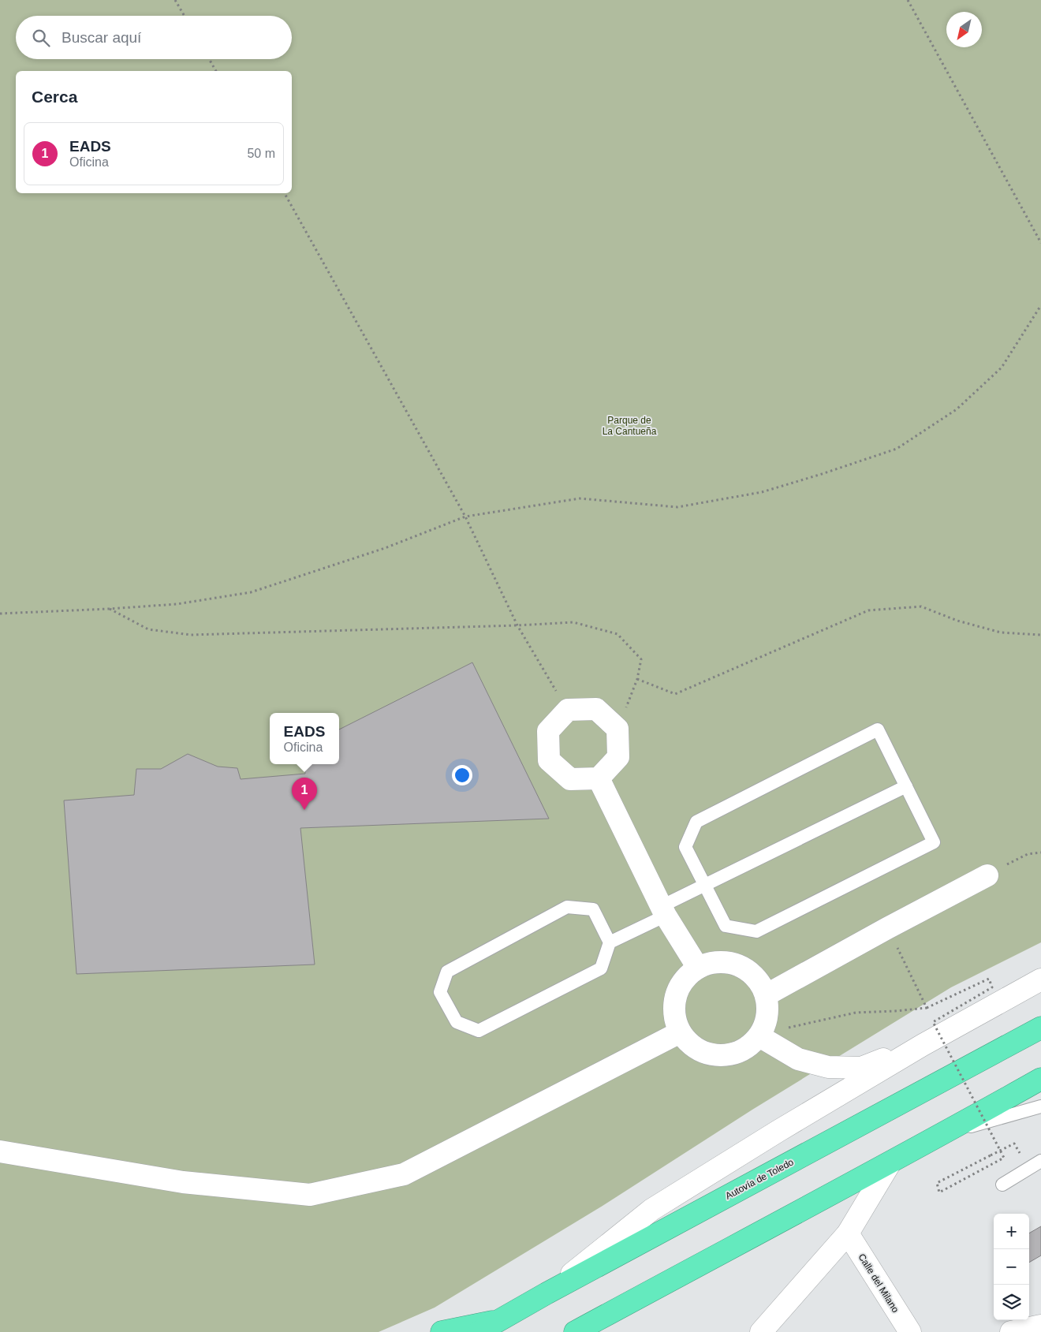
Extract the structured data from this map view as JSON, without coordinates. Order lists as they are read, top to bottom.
{
  "streets": {
    "highway": ["Autovía de Toledo"],
    "street": ["Calle del Milano"]
  },
  "parks": ["Parque de La Cantueña"],
  "north": "bottom left",
  "page": {
    "search": "Buscar aquí",
    "heading": "Cerca",
    "list": [
      {
        "mark": "1",
        "name": "EADS",
        "note": "Oficina",
        "value": "50 m"
      }
    ],
    "popup": ["EADS", "Oficina"],
    "pins": "1",
    "map_buttons": ["+", "−"]
  }
}
